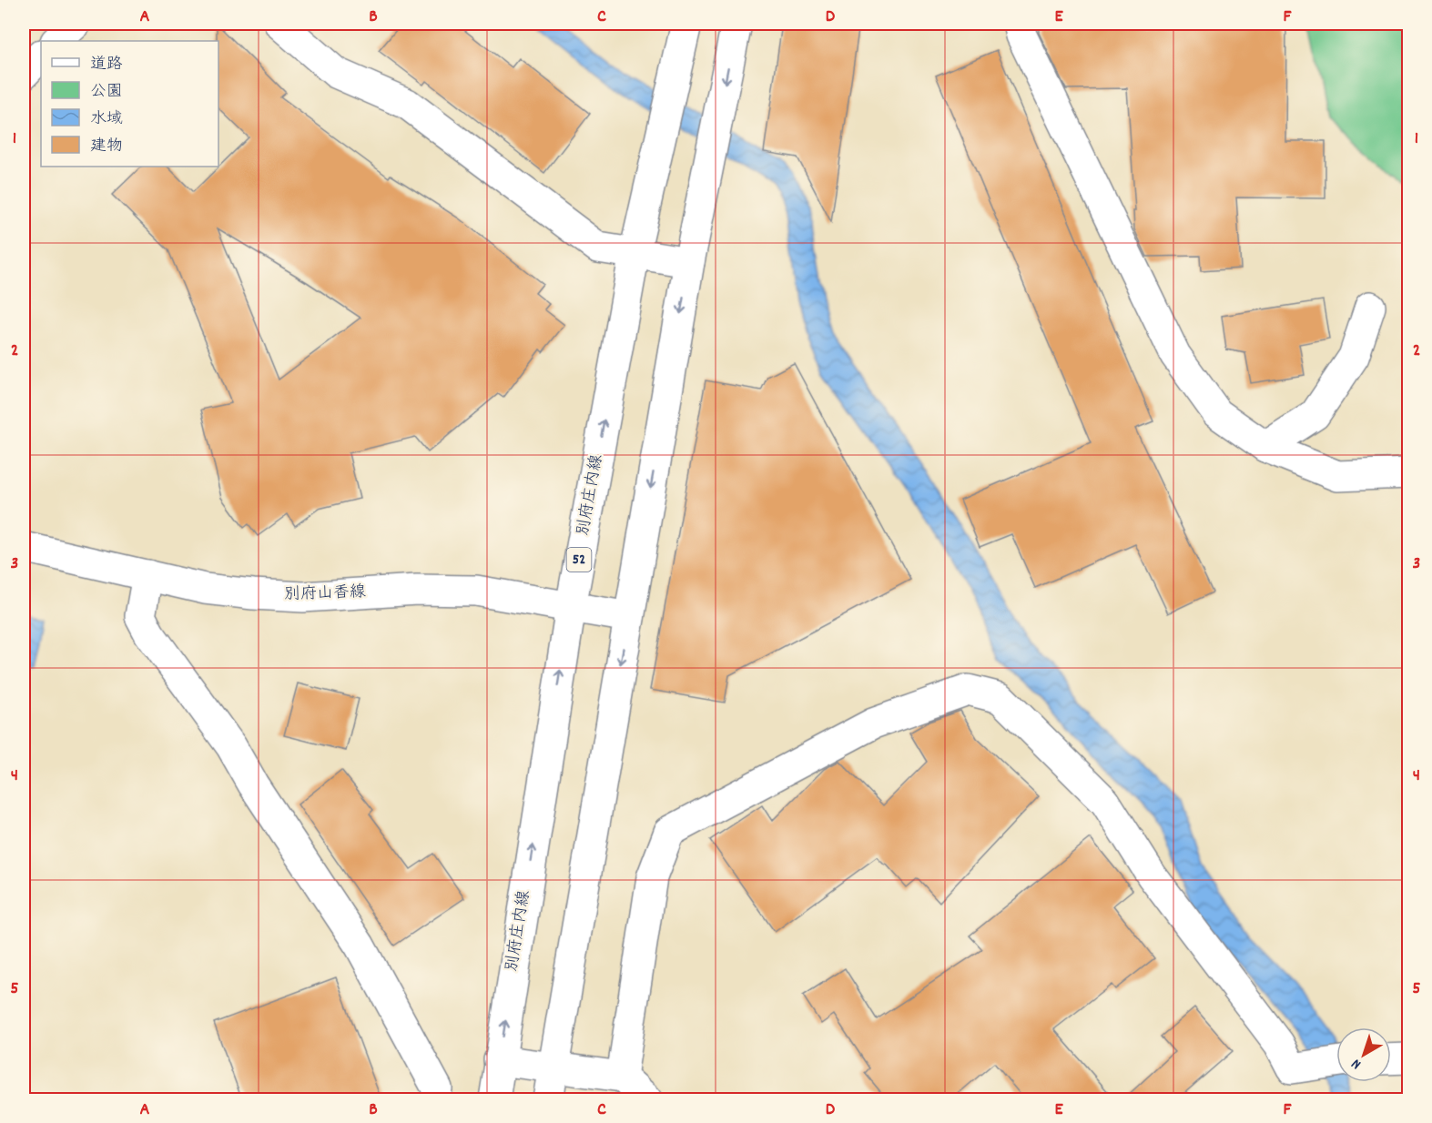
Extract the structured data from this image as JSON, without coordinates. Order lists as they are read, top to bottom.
{
  "streets": {
    "street": ["別府庄内線", "52", "別府山香線"]
  },
  "crossings": [
    ["別府庄内線", "別府山香線"]
  ],
  "legend": [
    "道路",
    "公園",
    "水域",
    "建物"
  ],
  "north": "bottom left",
  "grid": {
    "columns": [
      "A",
      "B",
      "C",
      "D",
      "E",
      "F"
    ],
    "rows": [
      "1",
      "2",
      "3",
      "4",
      "5"
    ]
  }
}
